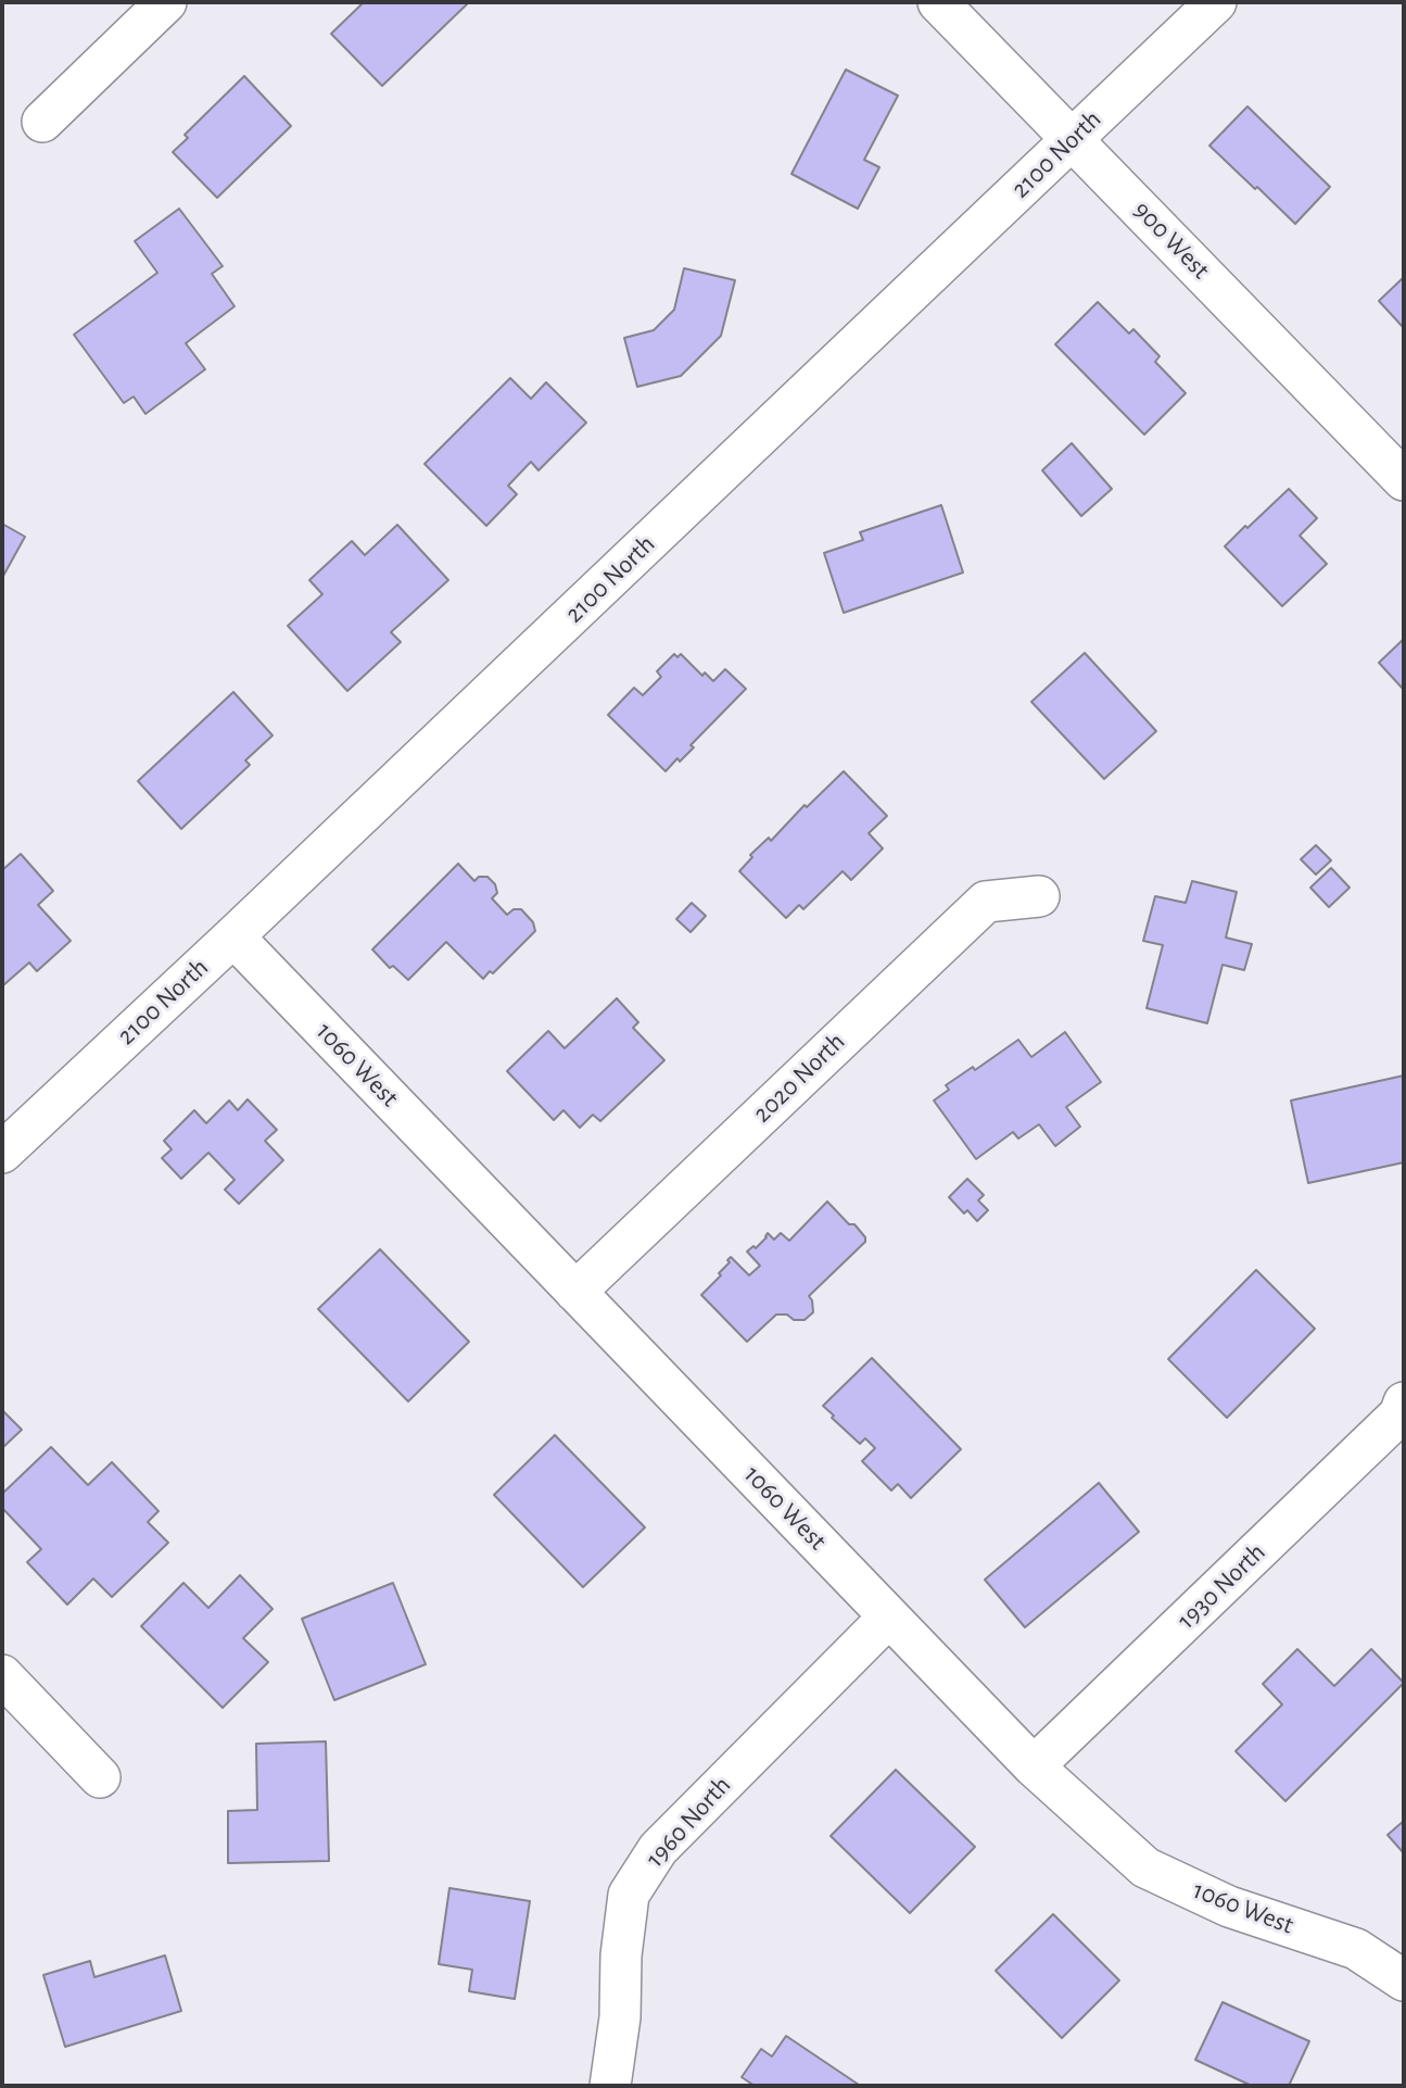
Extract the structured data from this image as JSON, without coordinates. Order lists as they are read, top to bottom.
{
  "streets": {
    "street": [
      "2100 North",
      "900 West",
      "1060 West",
      "2020 North",
      "1930 North",
      "1960 North"
    ]
  },
  "crossings": [
    ["2100 North", "900 West"],
    ["2100 North", "1060 West"],
    ["1060 West", "2020 North"],
    ["1060 West", "1930 North"],
    ["1060 West", "1960 North"]
  ]
}
